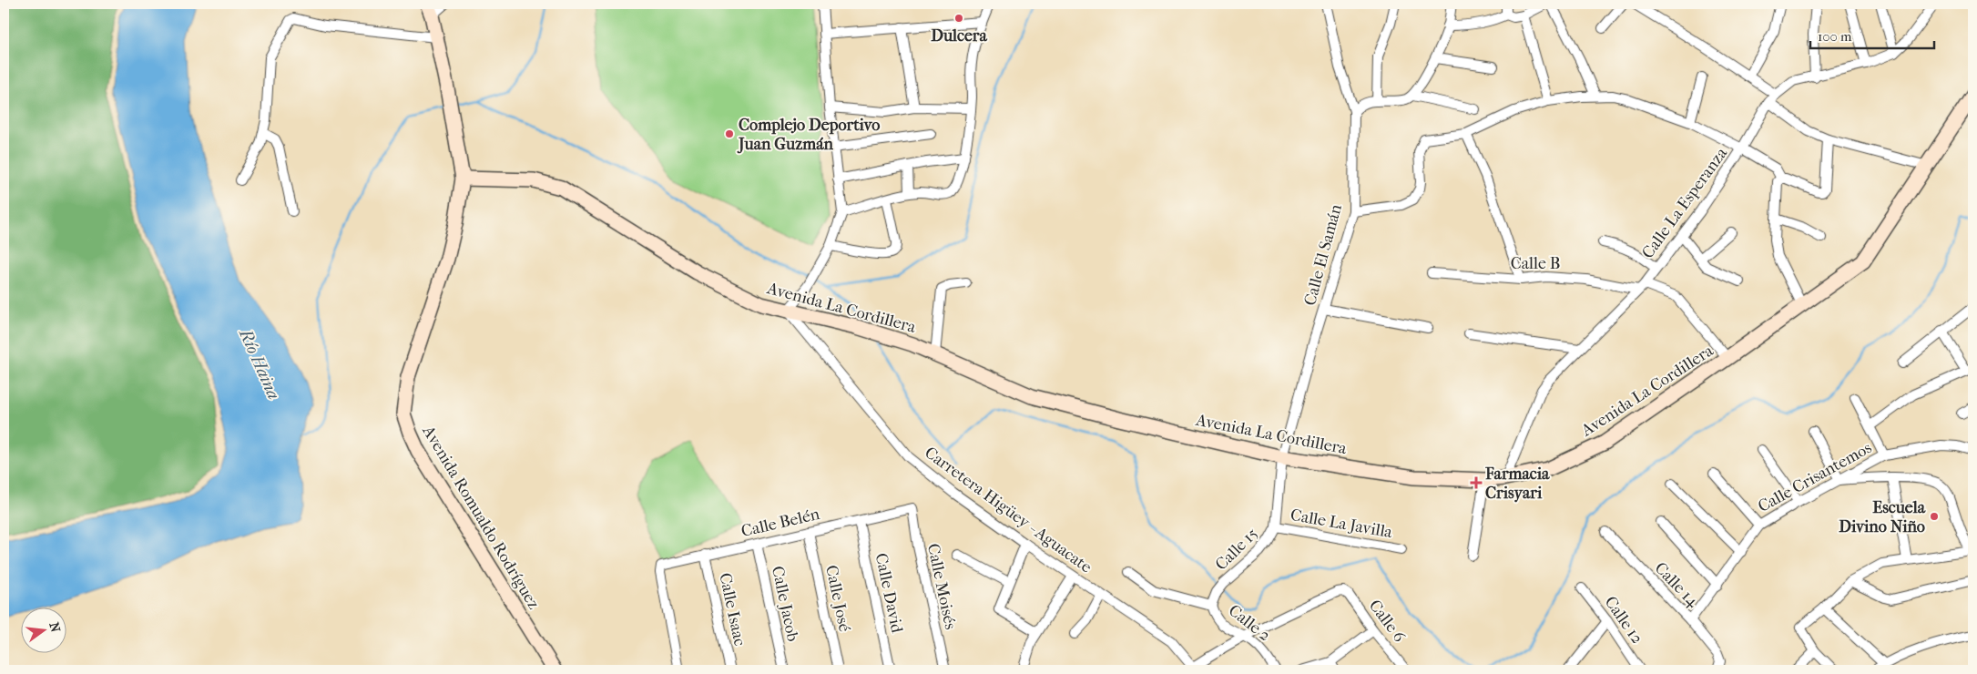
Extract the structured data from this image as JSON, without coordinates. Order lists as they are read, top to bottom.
{
  "streets": {
    "main road": ["Avenida La Cordillera", "Avenida Romualdo Rodríguez"],
    "street": [
      "Calle La Esperanza",
      "Calle El Samán",
      "Calle B",
      "Calle Crisantemos",
      "Carretera Higüey - Aguacate",
      "Calle Belén",
      "Calle La Javilla",
      "Calle 15",
      "Calle 14",
      "Calle Moisés",
      "Calle David",
      "Calle José",
      "Calle Jacob",
      "Calle Isaac",
      "Calle 12",
      "Calle 6",
      "Calle 2"
    ]
  },
  "crossings": [
    ["Calle La Esperanza", "Calle B"],
    ["Calle La Esperanza", "Avenida La Cordillera"],
    ["Calle El Samán", "Avenida La Cordillera"],
    ["Calle El Samán", "Calle 15"],
    ["Calle B", "Avenida La Cordillera"],
    ["Avenida La Cordillera", "Carretera Higüey - Aguacate"],
    ["Avenida La Cordillera", "Avenida Romualdo Rodríguez"],
    ["Avenida La Cordillera", "Calle 15"],
    ["Calle Crisantemos", "Calle 14"],
    ["Calle Belén", "Calle Moisés"],
    ["Calle Belén", "Calle David"],
    ["Calle Belén", "Calle José"],
    ["Calle Belén", "Calle Jacob"],
    ["Calle Belén", "Calle Isaac"],
    ["Calle La Javilla", "Calle 15"],
    ["Calle 15", "Calle 2"],
    ["Calle 6", "Calle 2"]
  ],
  "water": ["Río Haina"],
  "places": {
    "other": ["Dulcera", "Complejo Deportivo Juan Guzmán", "Escuela Divino Niño"],
    "health": ["Farmacia Crisyari"]
  },
  "scale_bar": "100 m",
  "north": "right"
}
